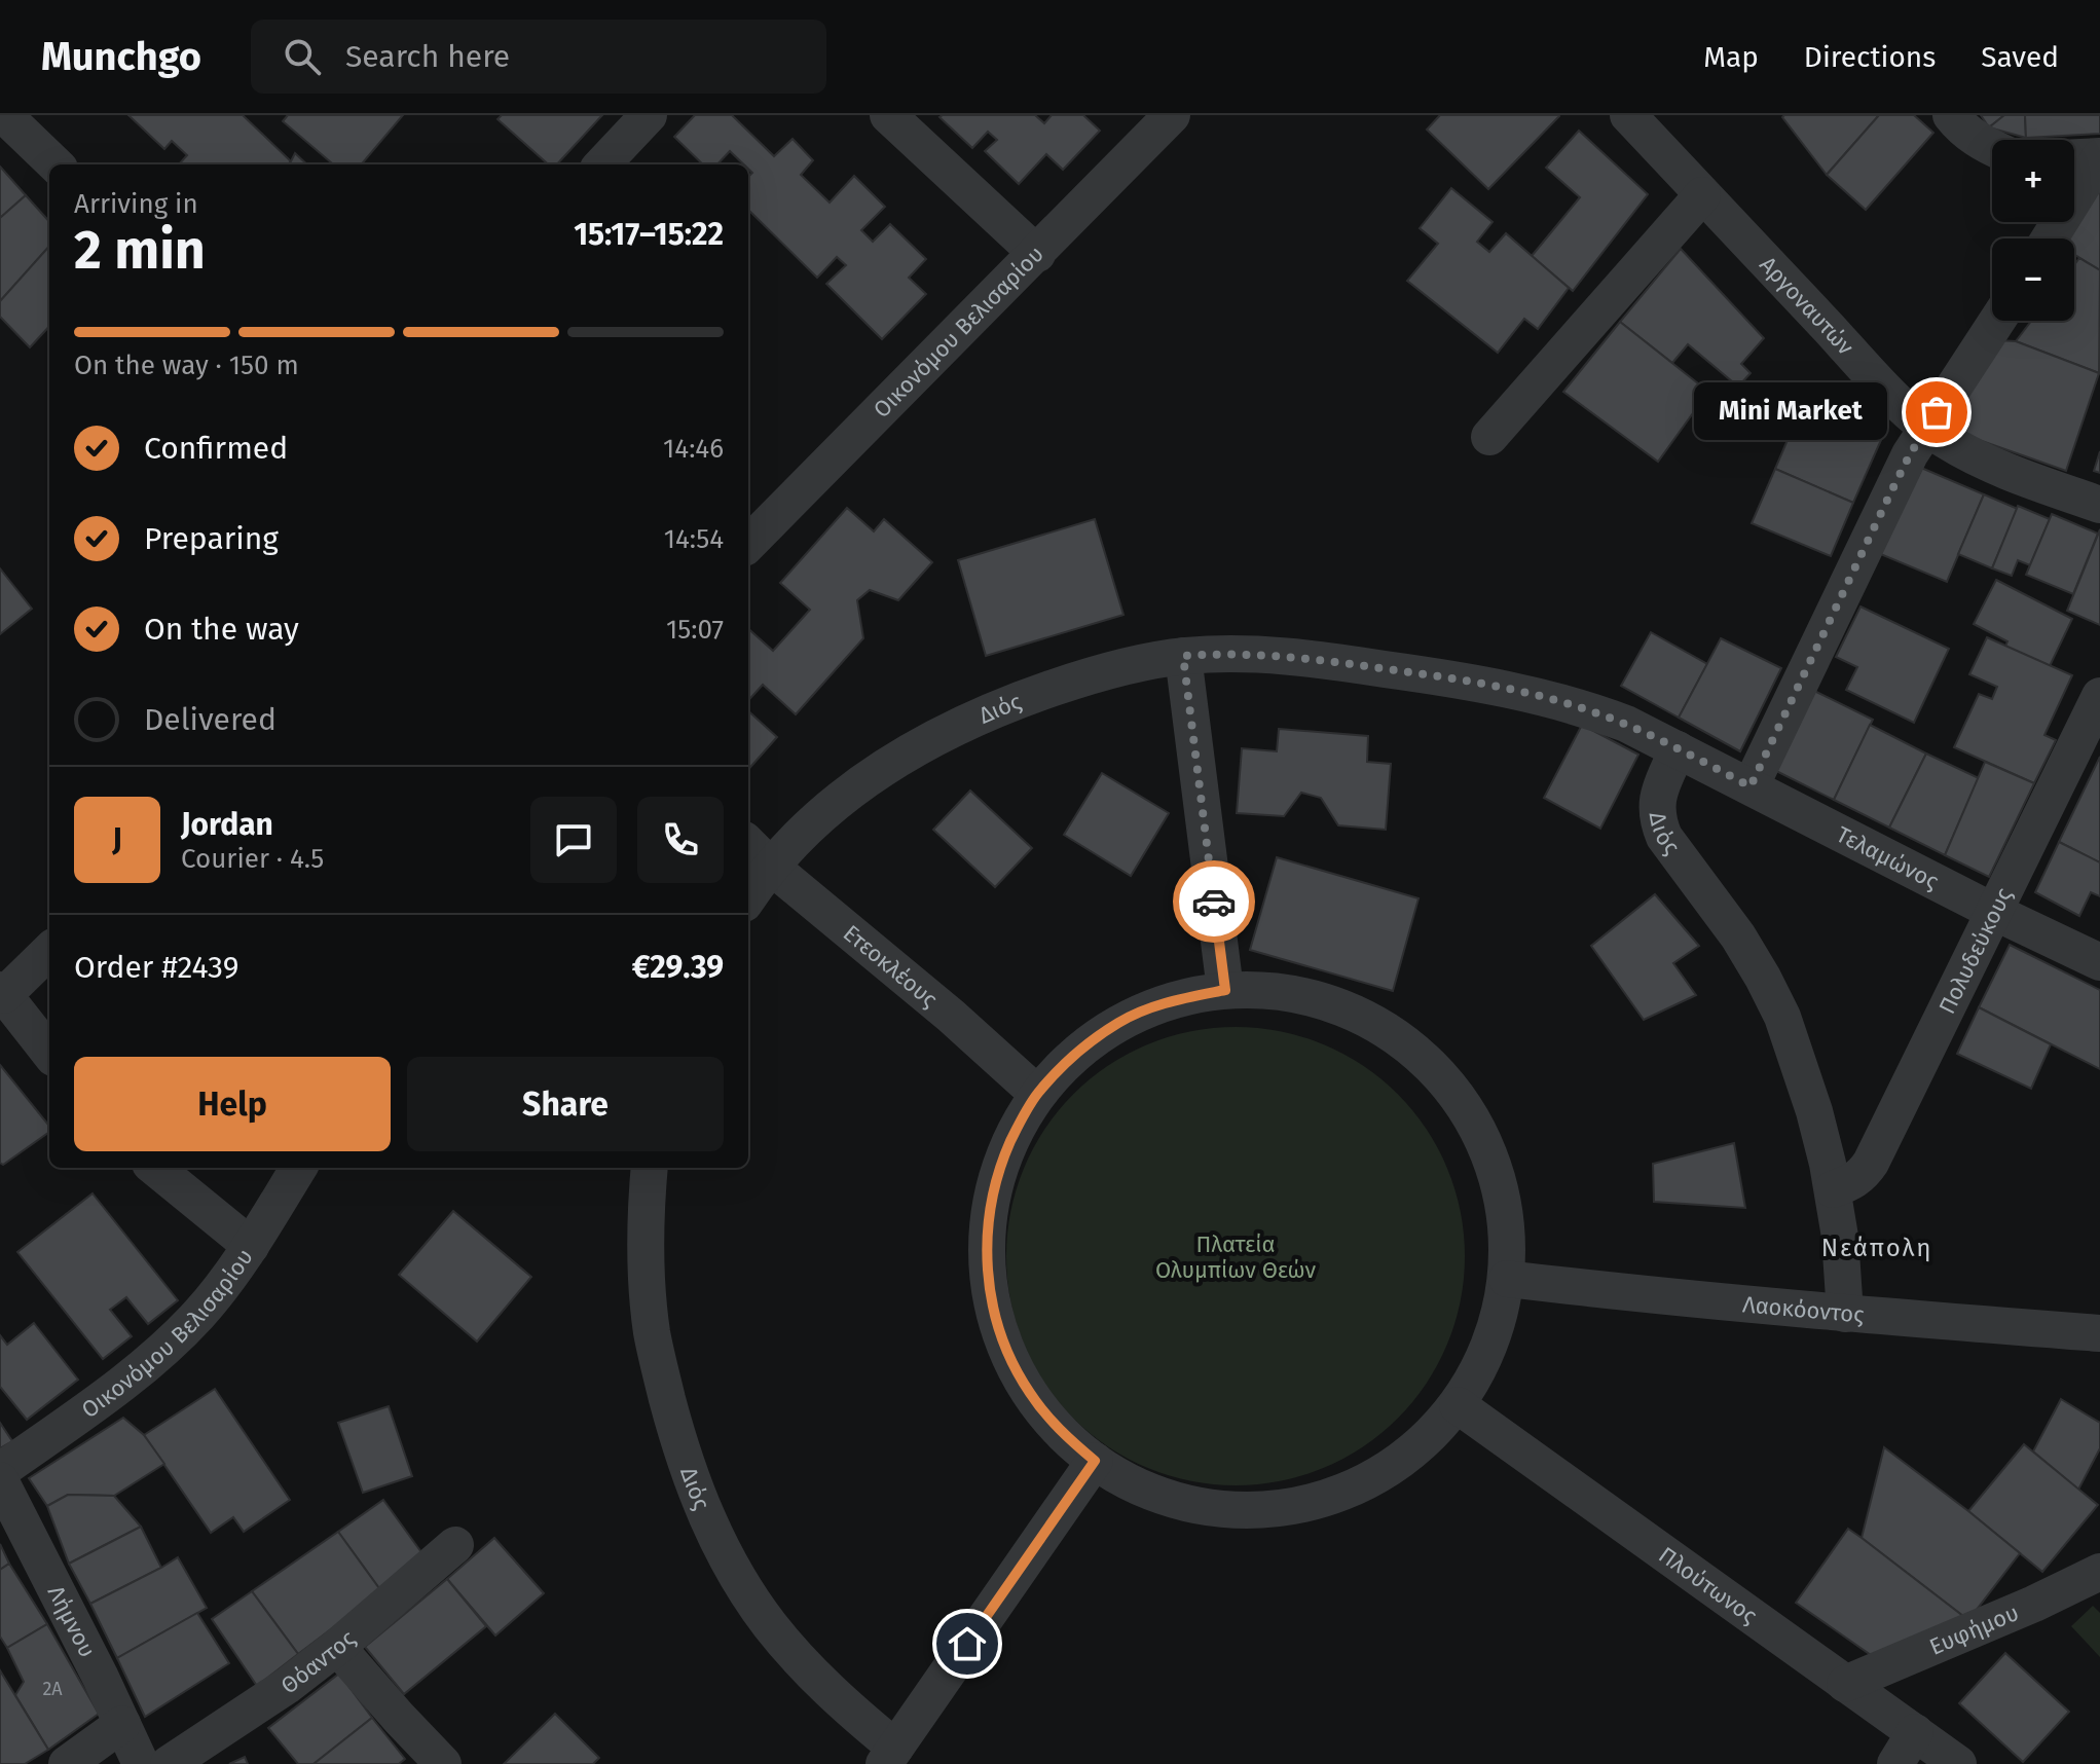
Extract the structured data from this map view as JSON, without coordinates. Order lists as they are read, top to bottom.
{
  "streets": {
    "street": [
      "Αργοναυτών",
      "Οικονόμου Βελισαρίου",
      "Διός",
      "Τελαμώνος",
      "Πολυδεύκους",
      "Ετεοκλέους",
      "Λαοκόοντος",
      "Πλούτωνος",
      "Λήμνου",
      "Ευφήμου",
      "Θόαντος"
    ]
  },
  "crossings": [
    ["Διός", "Τελαμώνος"],
    ["Διός", "Πολυδεύκους"],
    ["Διός", "Ετεοκλέους"],
    ["Διός", "Λαοκόοντος"],
    ["Τελαμώνος", "Πολυδεύκους"],
    ["Πλούτωνος", "Ευφήμου"]
  ],
  "districts": ["Νεάπολη"],
  "parks": ["Πλατεία Ολυμπίων Θεών"],
  "places": ["Mini Market"],
  "house_numbers": ["2A"],
  "page": {
    "header": "Munchgo",
    "search": "Search here",
    "nav": ["Map", "Directions", "Saved"],
    "map_buttons": ["+", "−"],
    "heading": ["2 min", "Arriving in", "15:17–15:22"],
    "panel": [
      "Jordan",
      "Courier · 4.5",
      "Order #2439",
      "€29.39"
    ],
    "bar": "On the way · 150 m",
    "bubble": "Mini Market",
    "list": [
      ["Confirmed", "14:46"],
      ["Preparing", "14:54"],
      ["On the way", "15:07"],
      "Delivered"
    ],
    "round": "J",
    "buttons": ["Help", "Share"]
  }
}
